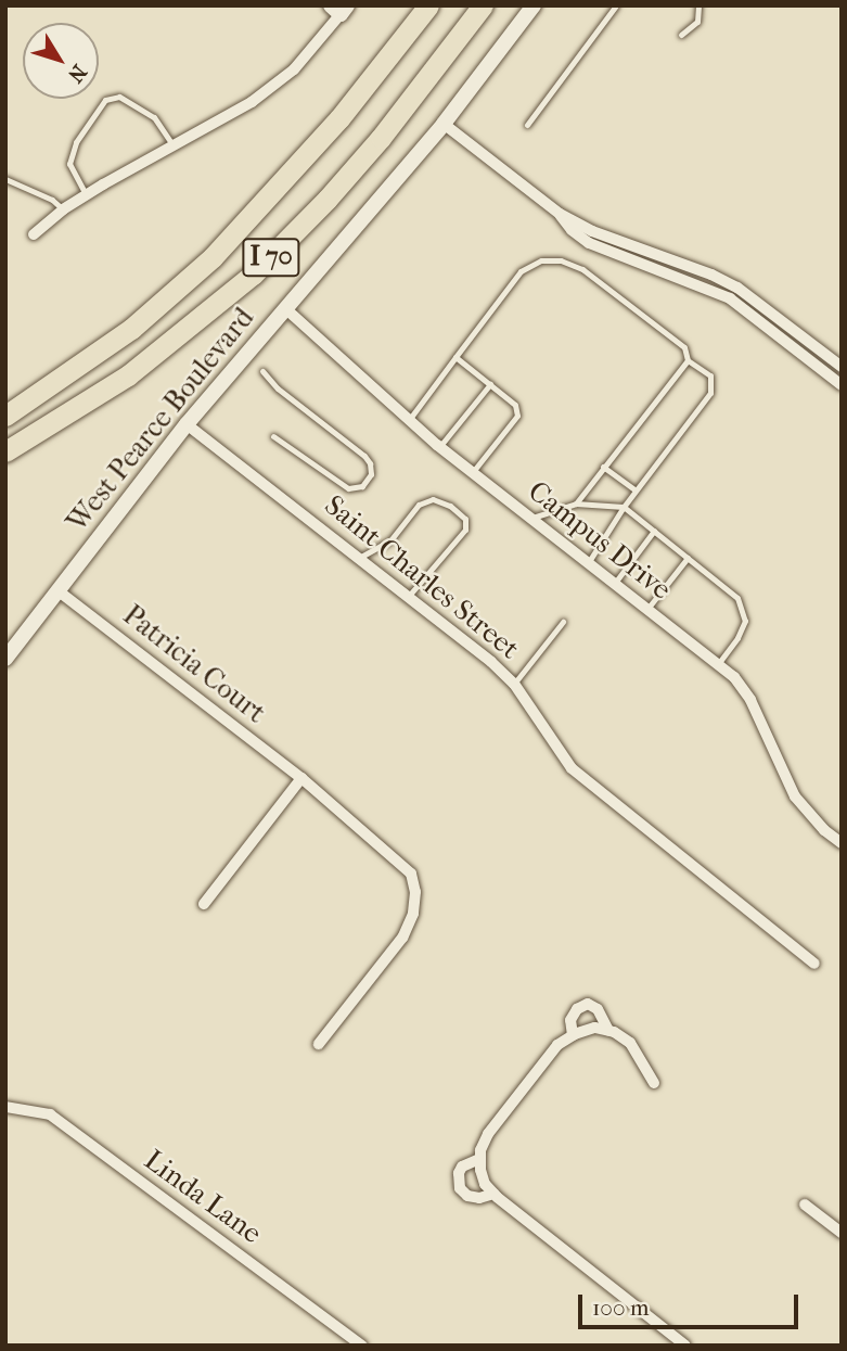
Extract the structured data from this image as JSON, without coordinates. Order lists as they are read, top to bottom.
{
  "streets": {
    "highway": ["I 70"],
    "main road": ["West Pearce Boulevard"],
    "street": [
      "Campus Drive",
      "Saint Charles Street",
      "Patricia Court",
      "Linda Lane"
    ]
  },
  "crossings": [
    ["West Pearce Boulevard", "Campus Drive"],
    ["West Pearce Boulevard", "Saint Charles Street"],
    ["West Pearce Boulevard", "Patricia Court"]
  ],
  "scale_bar": "100 m",
  "north": "bottom right"
}
